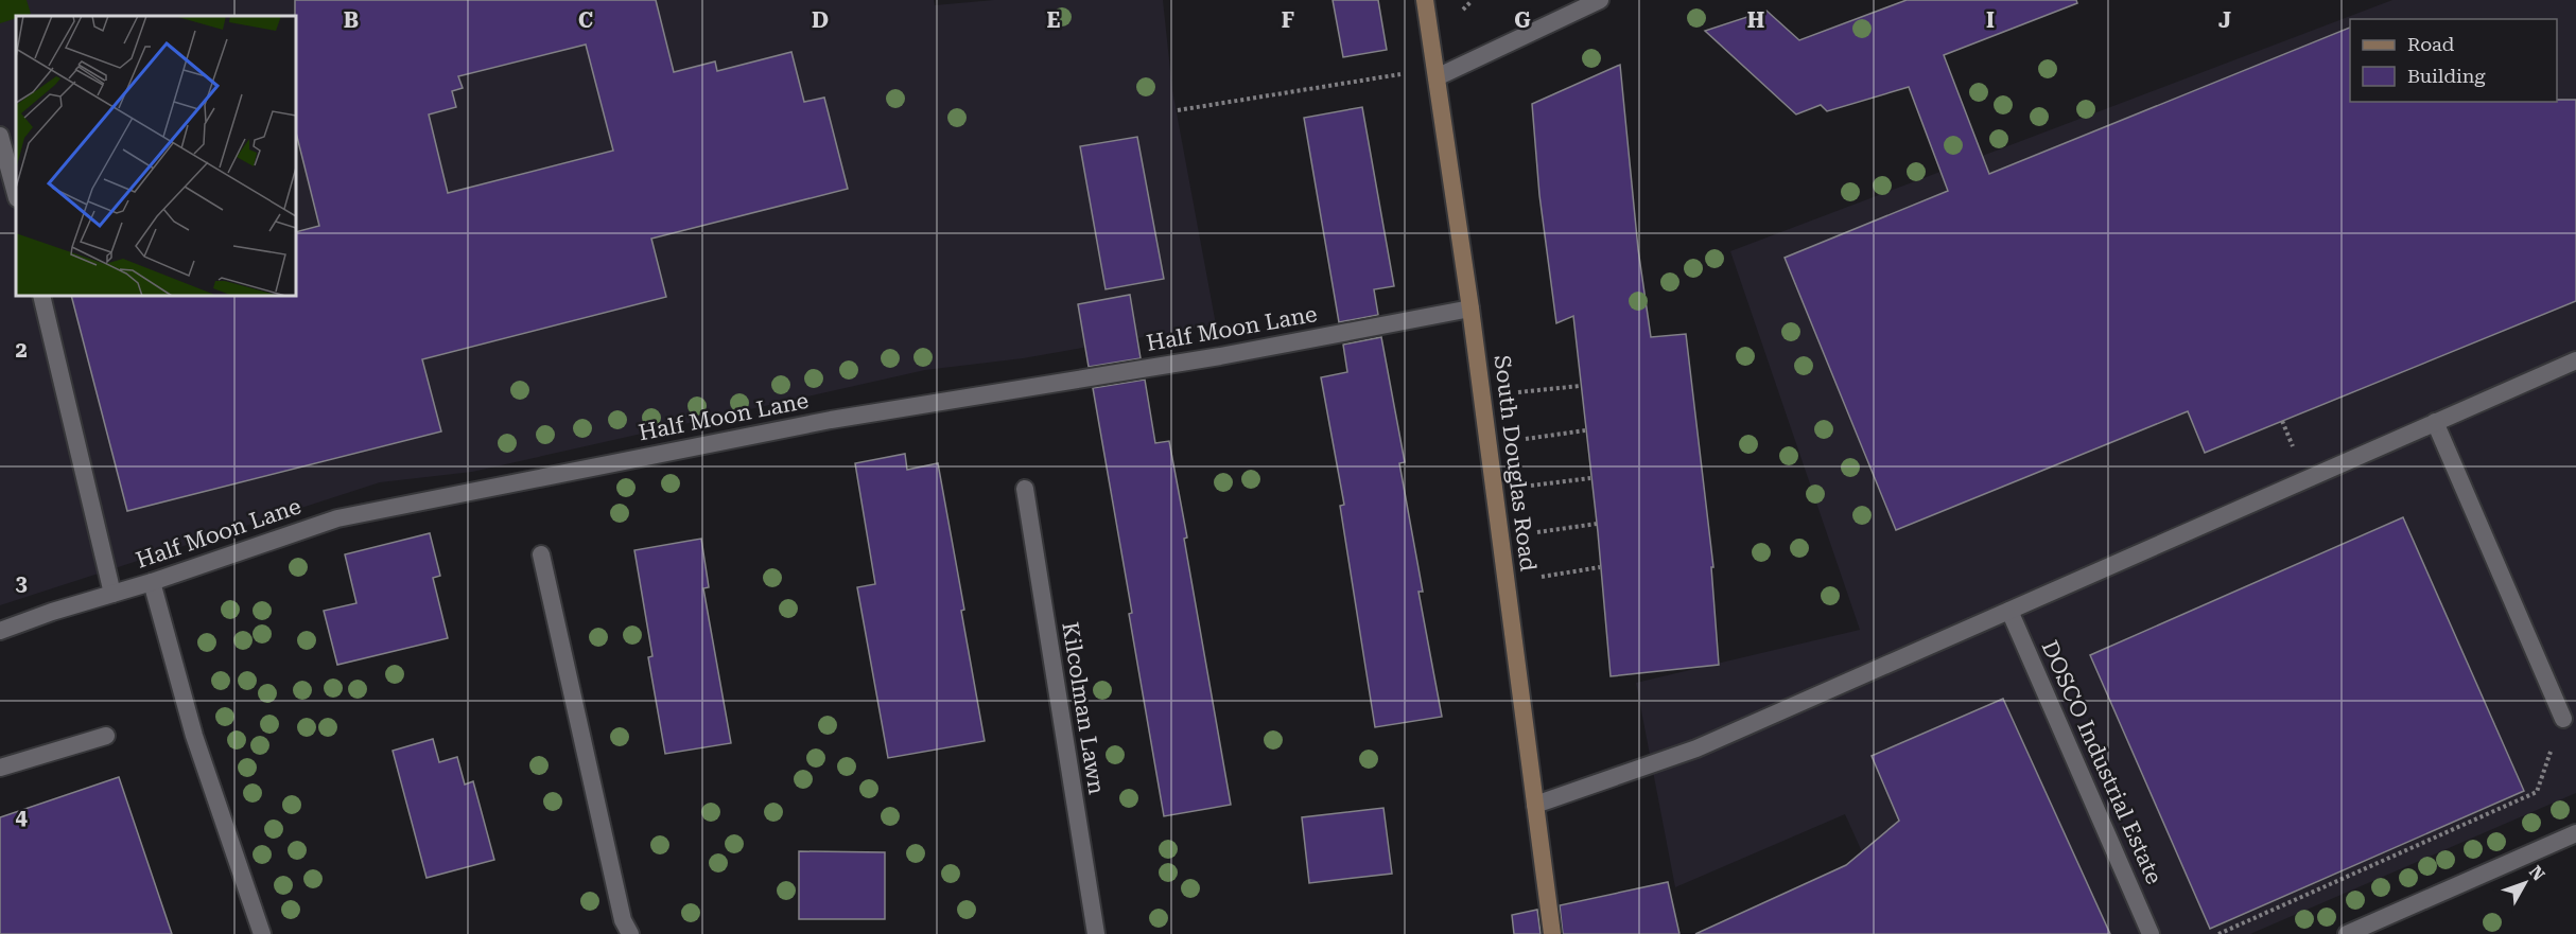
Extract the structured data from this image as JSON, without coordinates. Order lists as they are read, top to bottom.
{
  "streets": {
    "main road": ["South Douglas Road"],
    "street": ["Half Moon Lane", "Kilcolman Lawn", "DOSCO Industrial Estate"]
  },
  "crossings": [
    ["Half Moon Lane", "South Douglas Road"]
  ],
  "legend": ["Road", "Building"],
  "north": "top right",
  "grid": {
    "columns": [
      "B",
      "C",
      "D",
      "E",
      "F",
      "G",
      "H",
      "I",
      "J"
    ],
    "rows": ["2", "3", "4"]
  }
}
